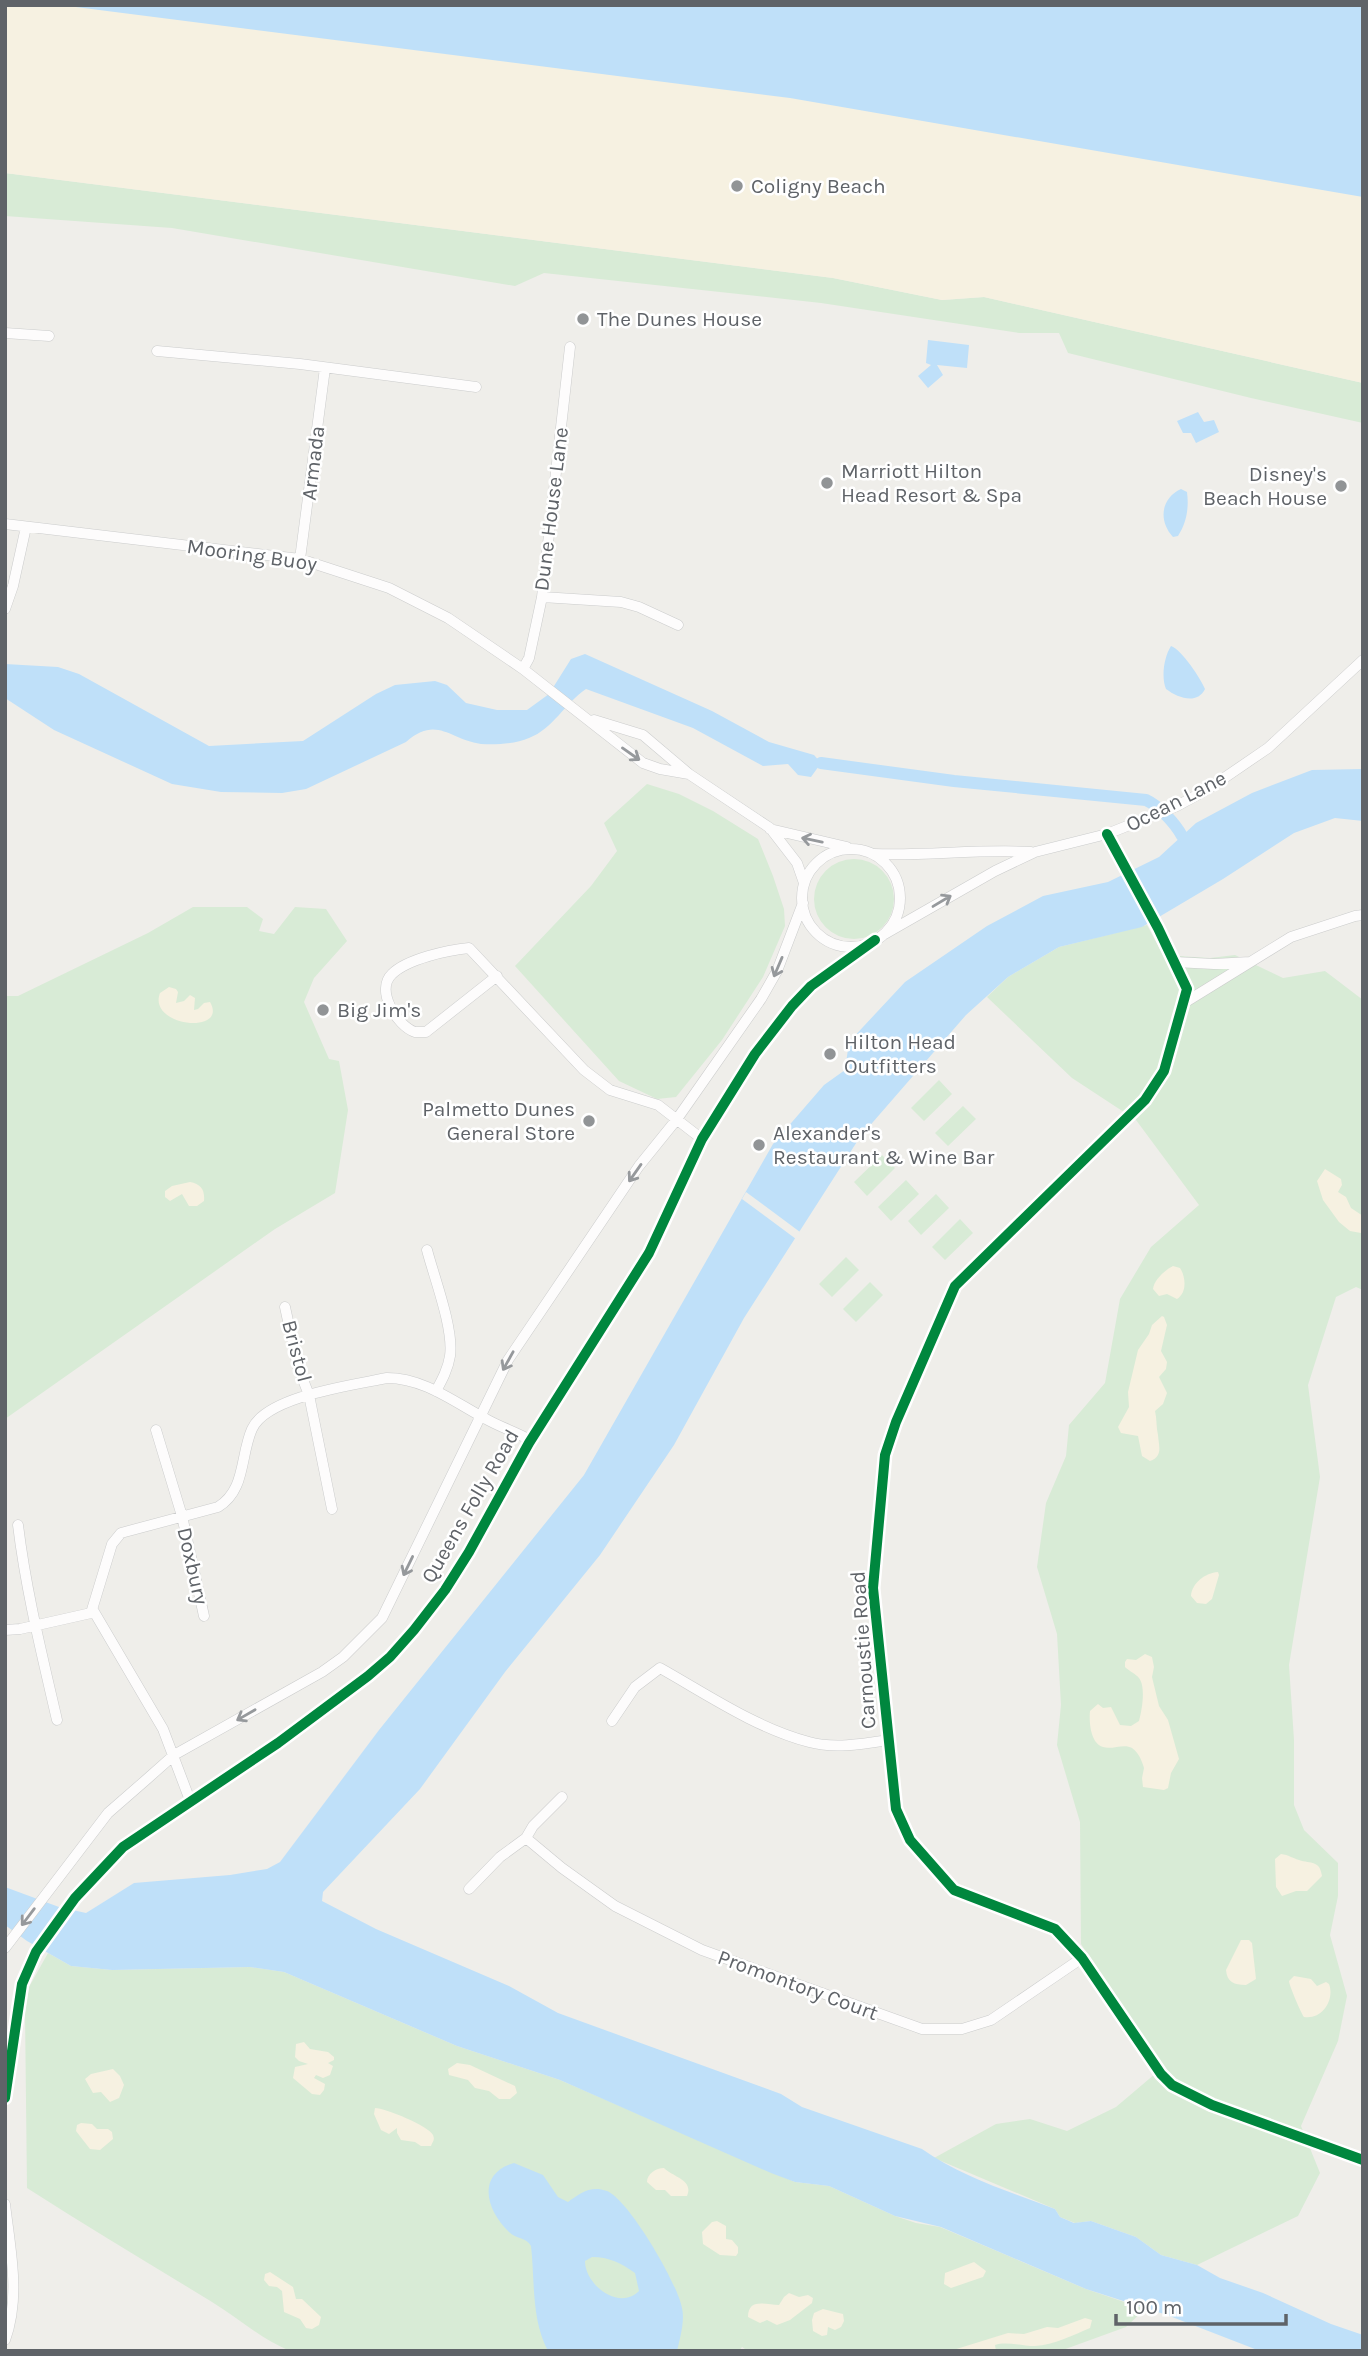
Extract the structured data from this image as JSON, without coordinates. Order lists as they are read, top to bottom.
{
  "streets": {
    "street": [
      "Armada",
      "Dune House Lane",
      "Mooring Buoy",
      "Ocean Lane",
      "Bristol",
      "Queens Folly Road",
      "Doxbury",
      "Carnoustie Road",
      "Promontory Court"
    ]
  },
  "crossings": [
    ["Armada", "Mooring Buoy"],
    ["Dune House Lane", "Mooring Buoy"],
    ["Mooring Buoy", "Ocean Lane"],
    ["Mooring Buoy", "Queens Folly Road"],
    ["Ocean Lane", "Queens Folly Road"],
    ["Ocean Lane", "Carnoustie Road"],
    ["Carnoustie Road", "Promontory Court"]
  ],
  "places": [
    "Coligny Beach",
    "The Dunes House",
    "Marriott Hilton Head Resort & Spa",
    "Disney's Beach House",
    "Big Jim's",
    "Hilton Head Outfitters",
    "Palmetto Dunes General Store",
    "Alexander's Restaurant & Wine Bar"
  ],
  "scale_bar": "100 m"
}
